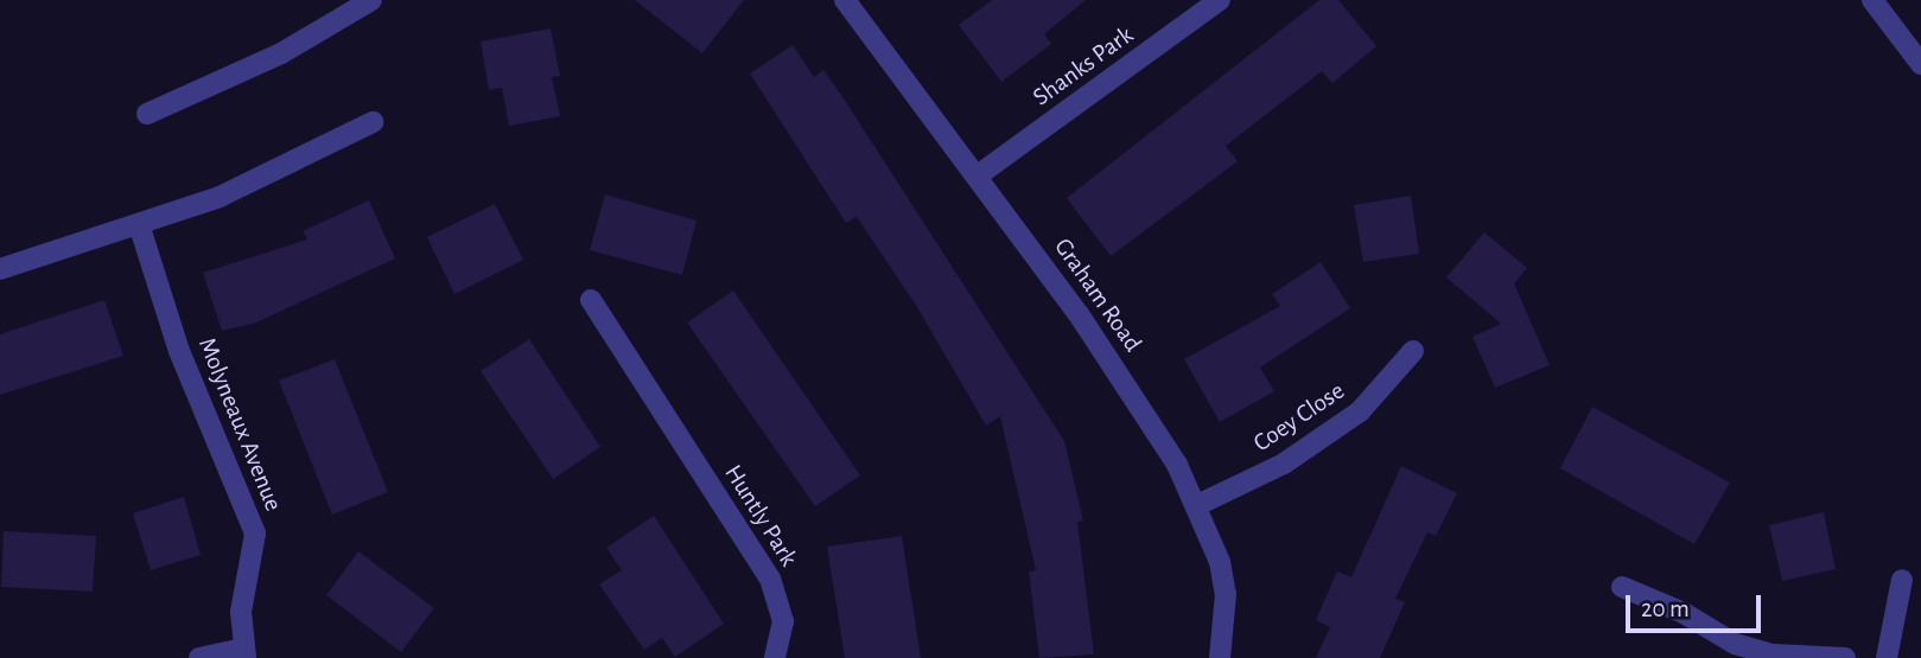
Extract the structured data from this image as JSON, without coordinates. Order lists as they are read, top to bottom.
{
  "streets": {
    "street": [
      "Shanks Park",
      "Graham Road",
      "Coey Close",
      "Molyneaux Avenue",
      "Huntly Park"
    ]
  },
  "crossings": [
    ["Shanks Park", "Graham Road"],
    ["Graham Road", "Coey Close"]
  ],
  "scale_bar": "20 m"
}
